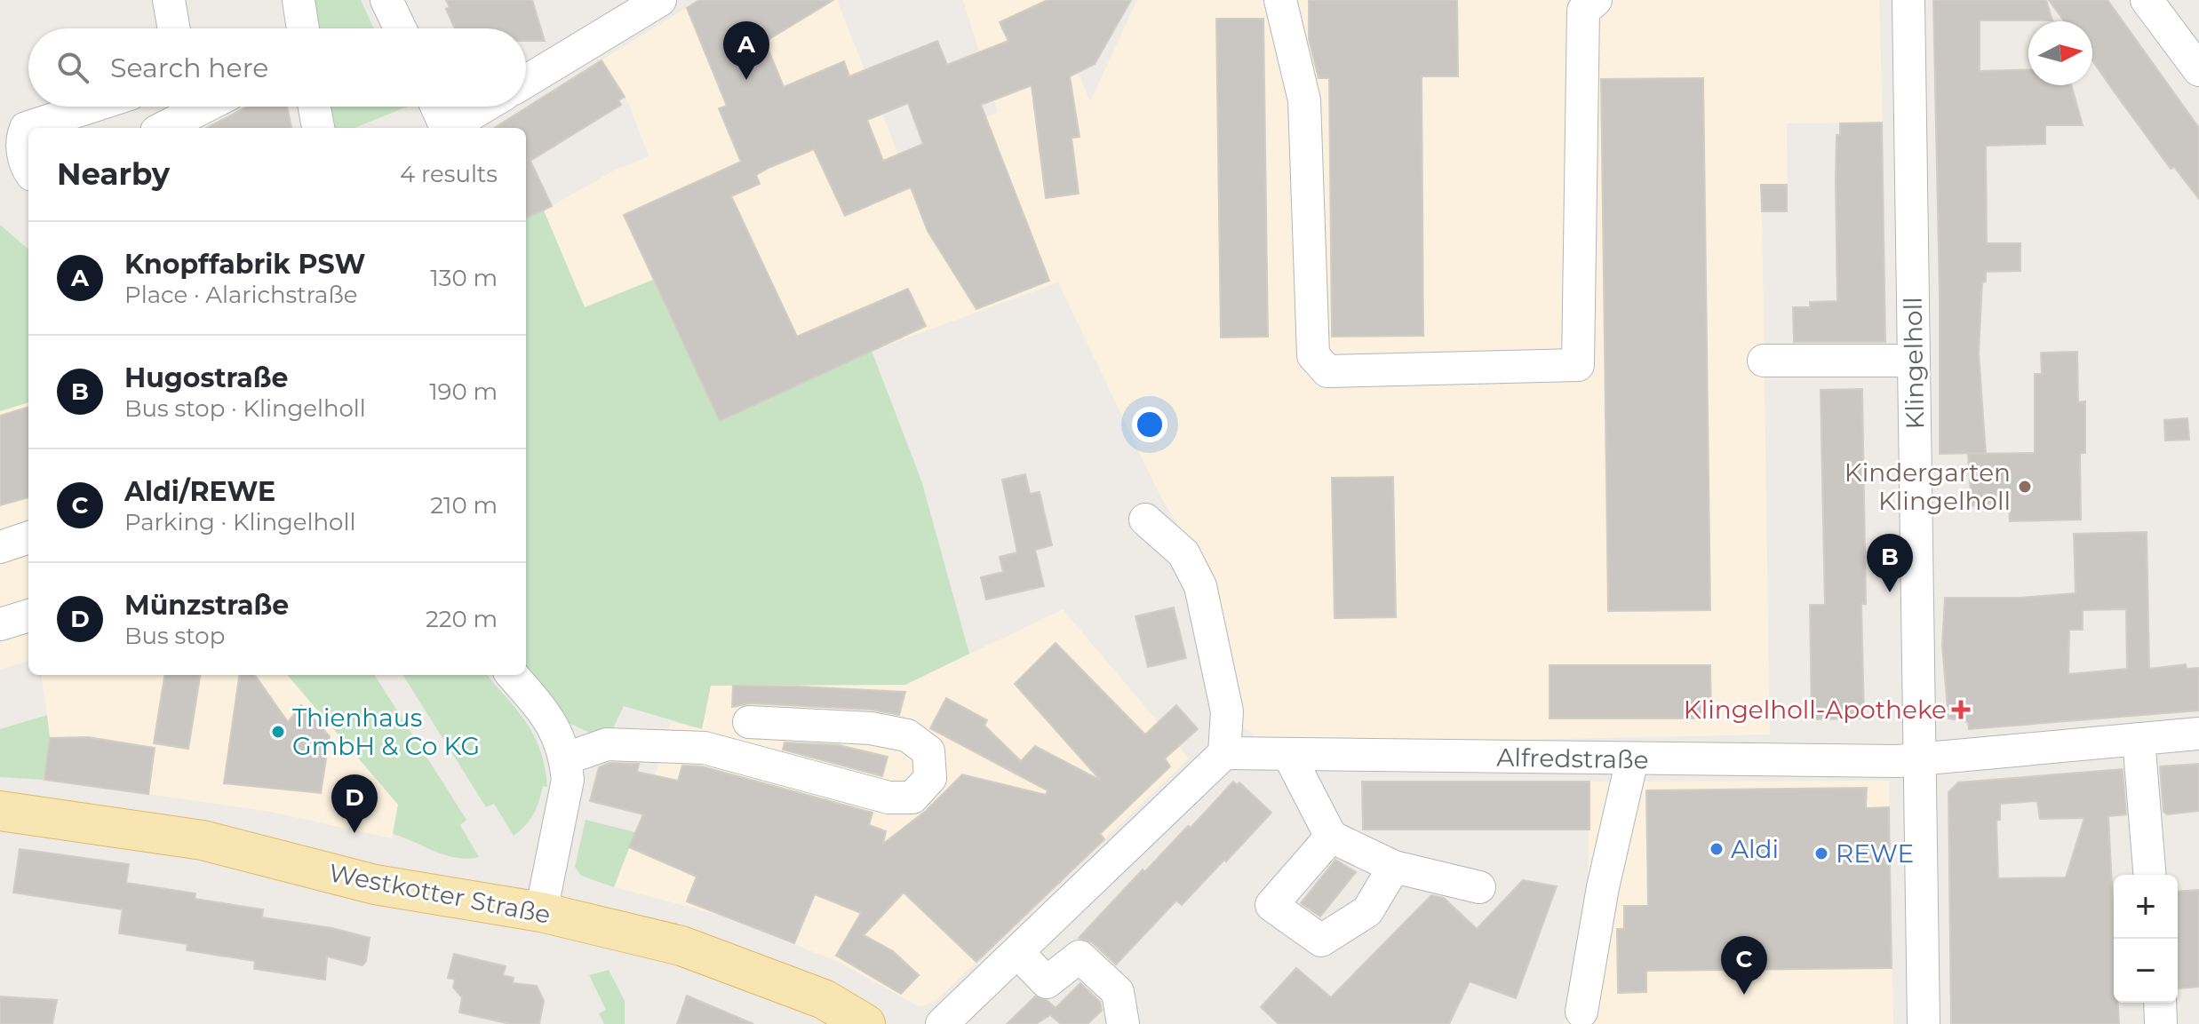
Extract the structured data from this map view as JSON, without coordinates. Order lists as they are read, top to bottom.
{
  "streets": {
    "main road": ["Westkotter Straße"],
    "street": ["Klingelholl", "Alfredstraße"]
  },
  "crossings": [
    ["Klingelholl", "Alfredstraße"]
  ],
  "places": {
    "other": [
      "Kindergarten Klingelholl",
      "Thienhaus GmbH & Co KG",
      "Aldi",
      "REWE"
    ],
    "health": ["Klingelholl-Apotheke"]
  },
  "north": "right",
  "page": {
    "pins": [
      "A",
      "B",
      "D",
      "C"
    ],
    "search": "Search here",
    "heading": ["Nearby", "4 results"],
    "list": [
      {
        "mark": "A",
        "name": "Knopffabrik PSW",
        "note": "Place · Alarichstraße",
        "value": "130 m"
      },
      {
        "mark": "B",
        "name": "Hugostraße",
        "note": "Bus stop · Klingelholl",
        "value": "190 m"
      },
      {
        "mark": "C",
        "name": "Aldi/REWE",
        "note": "Parking · Klingelholl",
        "value": "210 m"
      },
      {
        "mark": "D",
        "name": "Münzstraße",
        "note": "Bus stop",
        "value": "220 m"
      }
    ],
    "map_buttons": ["+", "−"]
  }
}
